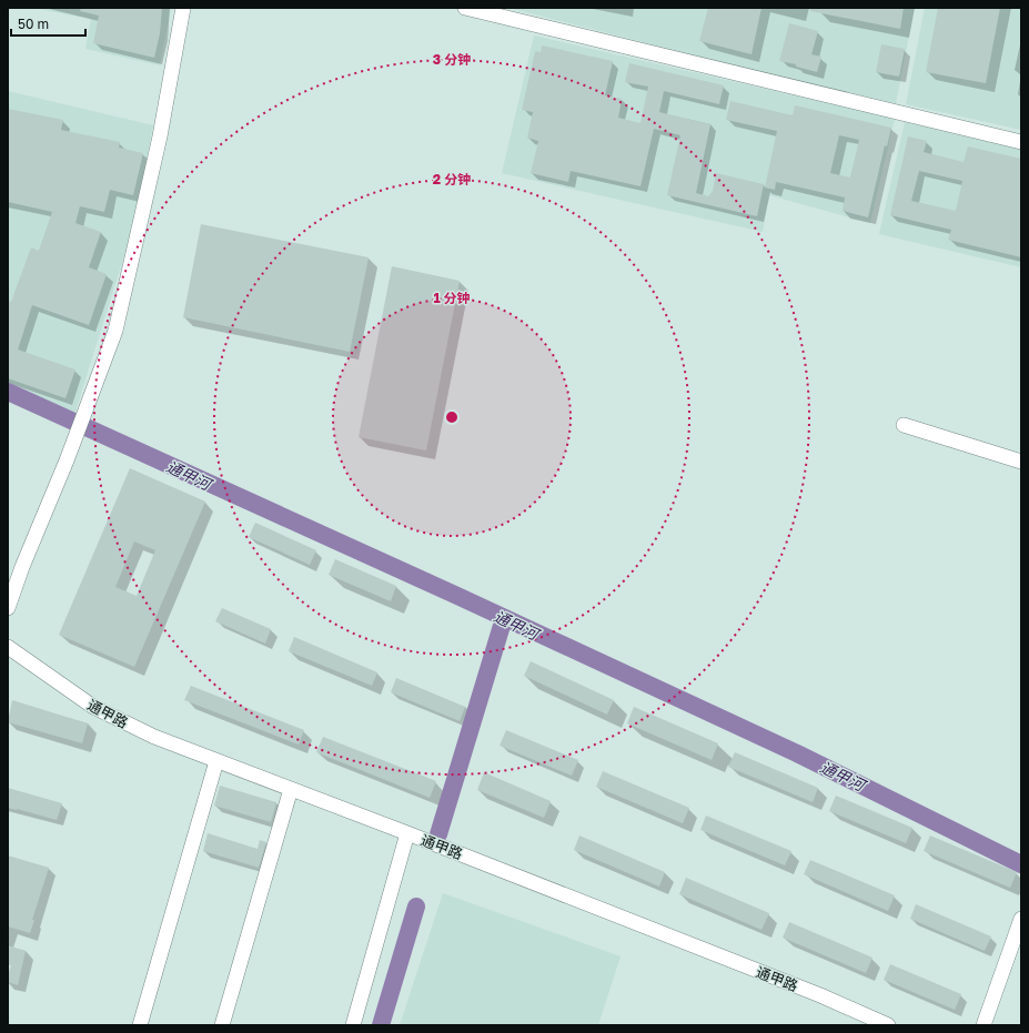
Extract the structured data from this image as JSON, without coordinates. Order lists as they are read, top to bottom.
{
  "streets": {
    "street": ["通甲路"]
  },
  "water": ["通甲河"],
  "scale_bar": "50 m",
  "rings": ["3 分钟", "2 分钟", "1 分钟"]
}
